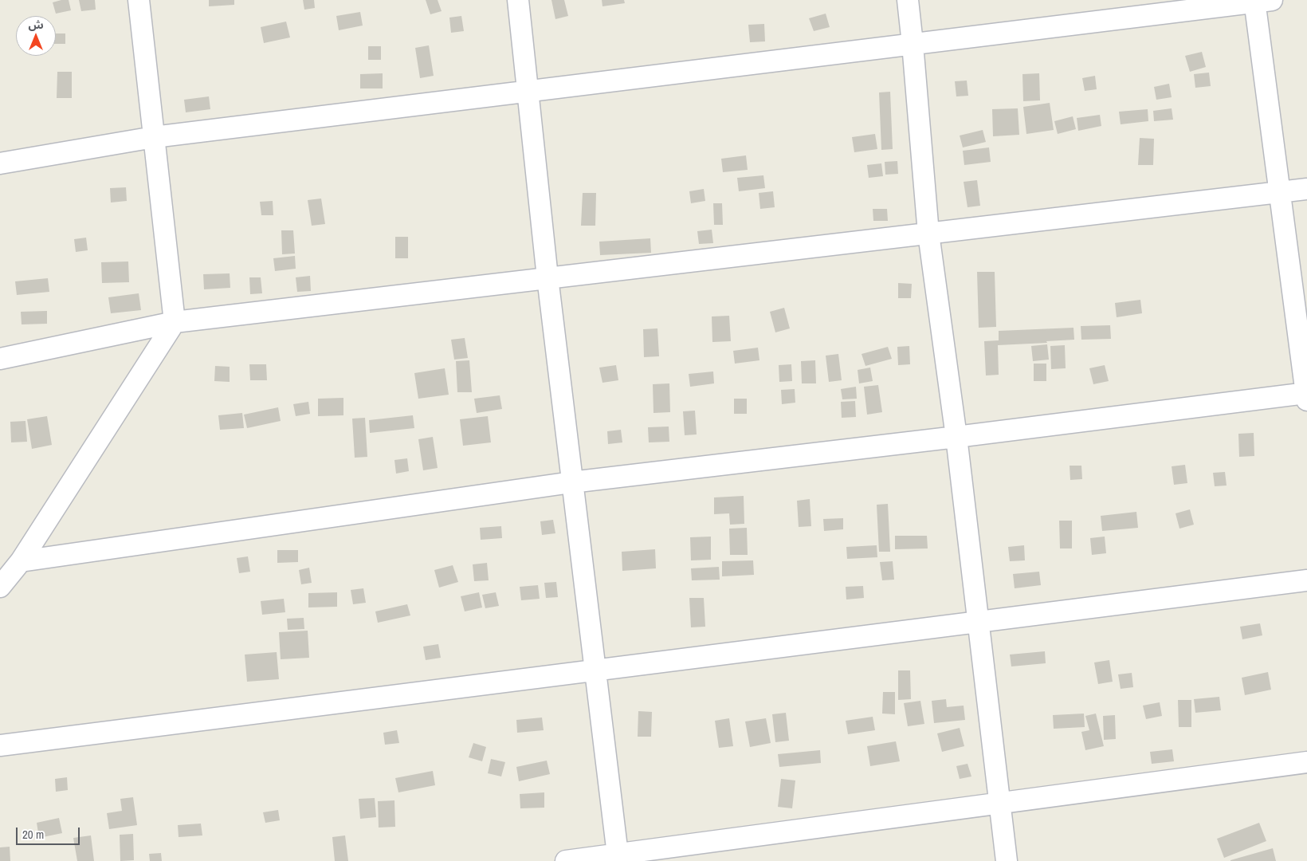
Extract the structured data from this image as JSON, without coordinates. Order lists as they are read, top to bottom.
{
  "scale_bar": "20 m",
  "north": "top"
}
